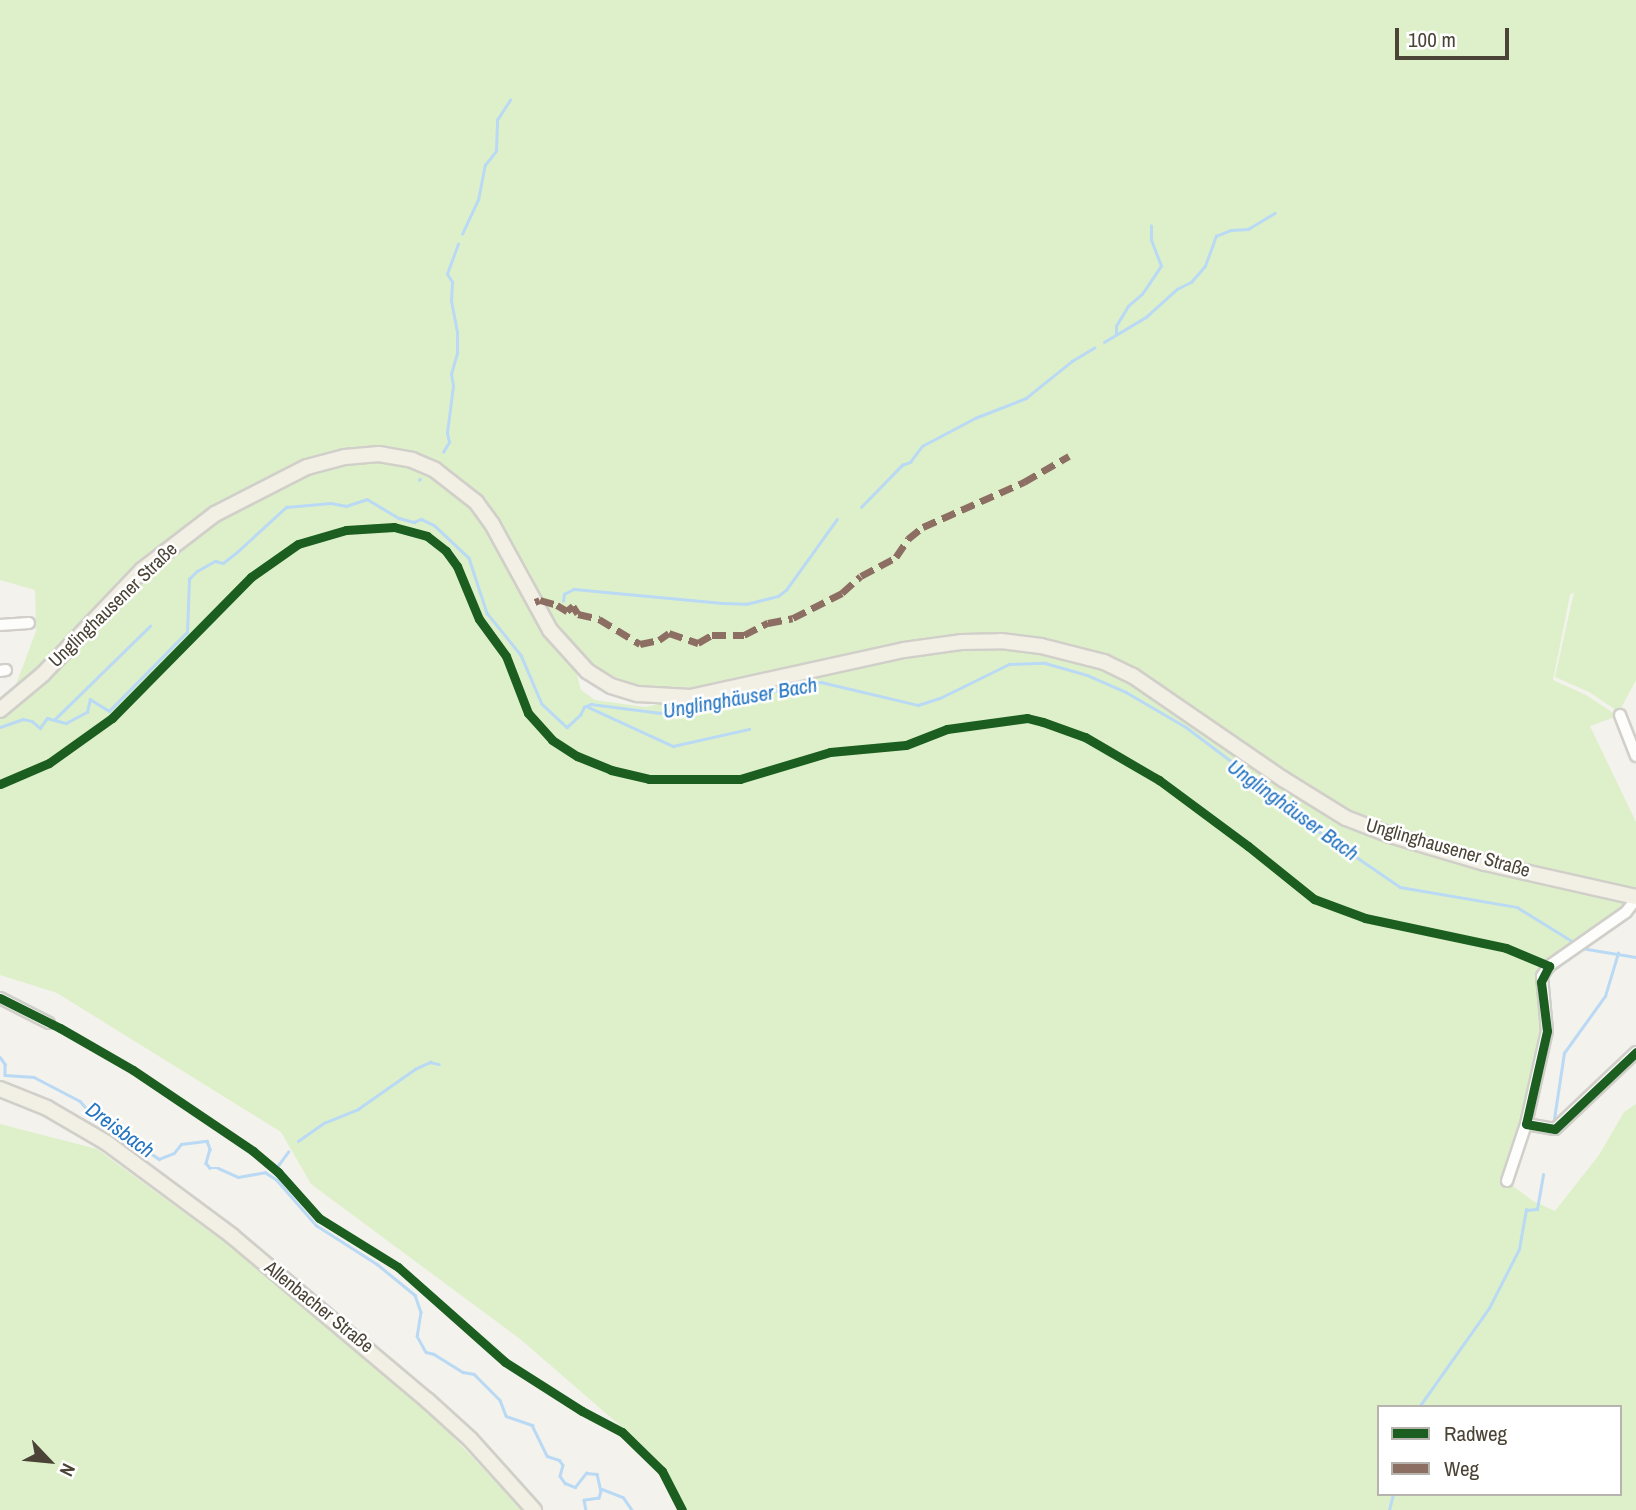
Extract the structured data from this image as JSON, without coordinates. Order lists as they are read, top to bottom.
{
  "streets": {
    "main road": ["Unglinghausener Straße", "Allenbacher Straße"]
  },
  "water": ["Unglinghäuser Bach", "Dreisbach"],
  "legend": ["Radweg", "Weg"],
  "scale_bar": "100 m",
  "north": "bottom right"
}
